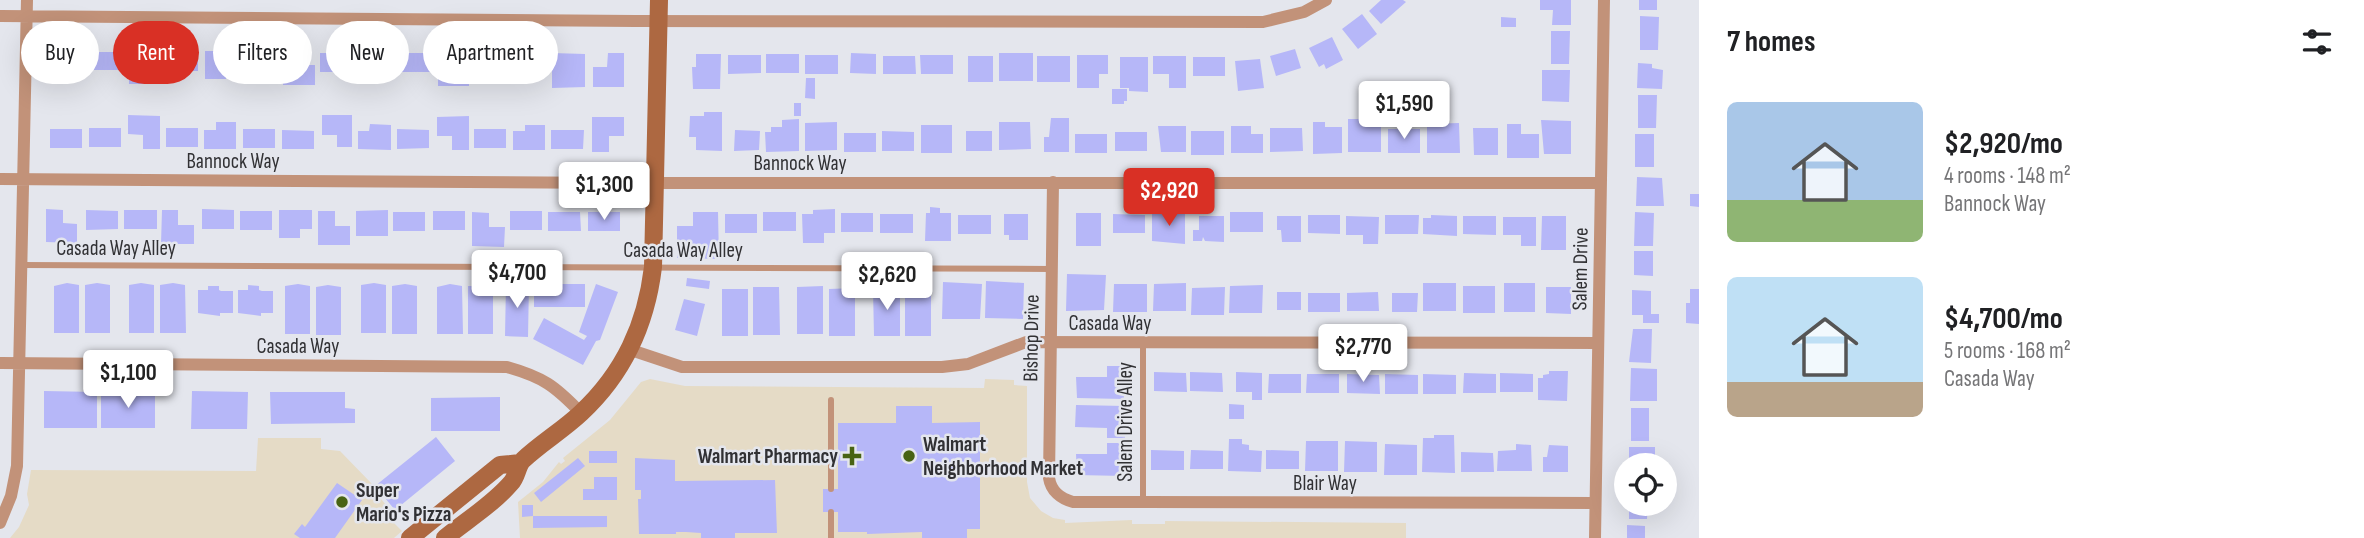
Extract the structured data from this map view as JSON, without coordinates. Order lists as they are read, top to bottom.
{
  "streets": {
    "street": [
      "Bannock Way",
      "Salem Drive",
      "Casada Way",
      "Bishop Drive",
      "Blair Way"
    ],
    "lane": ["Casada Way Alley", "Salem Drive Alley"]
  },
  "crossings": [
    ["Bannock Way", "Salem Drive"],
    ["Bannock Way", "Bishop Drive"],
    ["Casada Way Alley", "Bishop Drive"],
    ["Salem Drive", "Casada Way"],
    ["Salem Drive", "Blair Way"],
    ["Casada Way", "Bishop Drive"],
    ["Casada Way", "Salem Drive Alley"],
    ["Bishop Drive", "Blair Way"],
    ["Salem Drive Alley", "Blair Way"]
  ],
  "places": {
    "health": ["Walmart Pharmacy"],
    "other": ["Walmart Neighborhood Market", "Super Mario's Pizza"]
  },
  "page": {
    "heading": "7 homes",
    "chip": [
      "Buy",
      "Rent",
      "Filters",
      "New",
      "Apartment"
    ],
    "price": [
      "$1,590",
      "$1,300",
      "$2,920",
      "$4,700",
      "$2,620",
      "$2,770",
      "$1,100"
    ],
    "list": [
      {
        "name": "$2,920/mo",
        "note": "4 rooms · 148 m² · Bannock Way"
      },
      {
        "name": "$4,700/mo",
        "note": "5 rooms · 168 m² · Casada Way"
      }
    ]
  }
}
